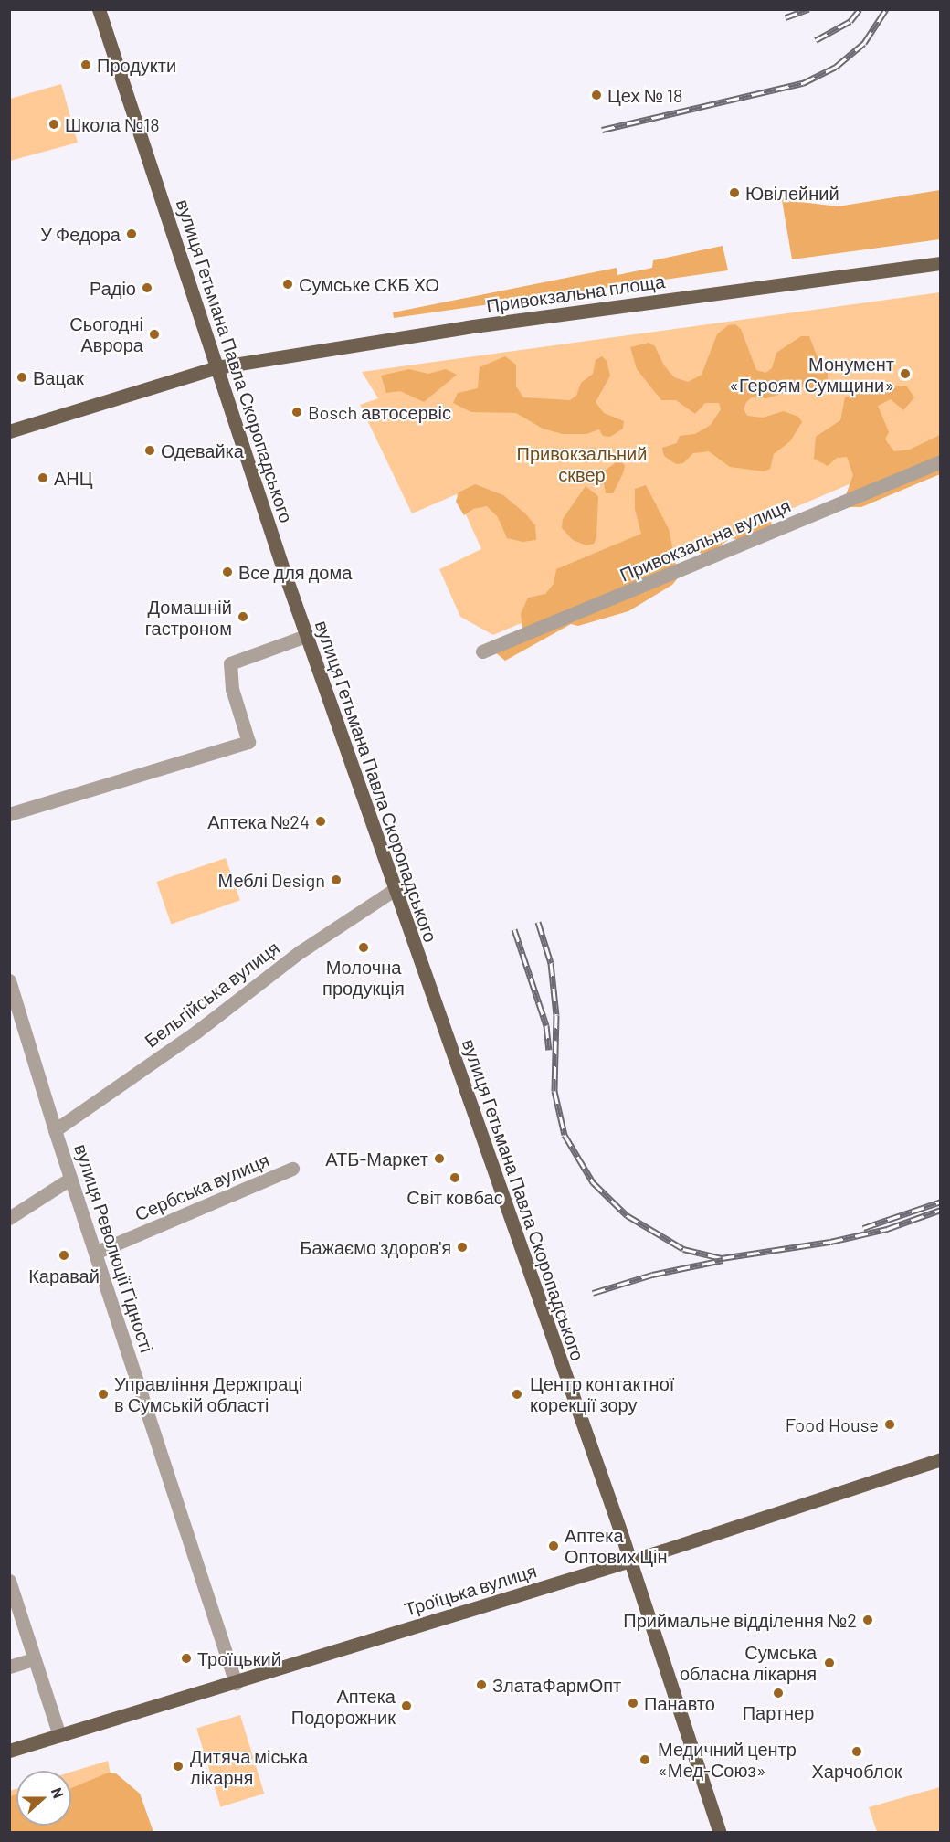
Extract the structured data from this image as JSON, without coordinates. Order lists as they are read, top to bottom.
{
  "streets": {
    "main road": ["Привокзальна площа", "вулиця Гетьмана Павла Скоропадського", "Троїцька вулиця"],
    "street": [
      "Привокзальна вулиця",
      "Бельгійська вулиця",
      "Сербська вулиця",
      "вулиця Революції Гідності"
    ]
  },
  "crossings": [
    ["Привокзальна площа", "вулиця Гетьмана Павла Скоропадського"],
    ["вулиця Гетьмана Павла Скоропадського", "Бельгійська вулиця"],
    ["вулиця Гетьмана Павла Скоропадського", "Троїцька вулиця"],
    ["Бельгійська вулиця", "вулиця Революції Гідності"],
    ["Сербська вулиця", "вулиця Революції Гідності"],
    ["вулиця Революції Гідності", "Троїцька вулиця"]
  ],
  "parks": ["Привокзальний сквер"],
  "places": [
    "Продукти",
    "Цех № 18",
    "Школа №18",
    "Ювілейний",
    "У Федора",
    "Сумське СКБ ХО",
    "Радіо",
    "Сьогодні Аврора",
    "Монумент «Героям Сумщини»",
    "Вацак",
    "Bosch автосервіс",
    "Одевайка",
    "АНЦ",
    "Все для дома",
    "Домашній гастроном",
    "Аптека №24",
    "Меблі Design",
    "Молочна продукція",
    "АТБ-Маркет",
    "Світ ковбас",
    "Бажаємо здоров'я",
    "Каравай",
    "Управління Держпраці в Сумській області",
    "Центр контактної корекції зору",
    "Food House",
    "Аптека Оптових Цін",
    "Приймальне відділення №2",
    "Троїцький",
    "Сумська обласна лікарня",
    "ЗлатаФармОпт",
    "Партнер",
    "Панавто",
    "Аптека Подорожник",
    "Харчоблок",
    "Медичний центр «Мед-Союз»",
    "Дитяча міська лікарня"
  ],
  "north": "right"
}
